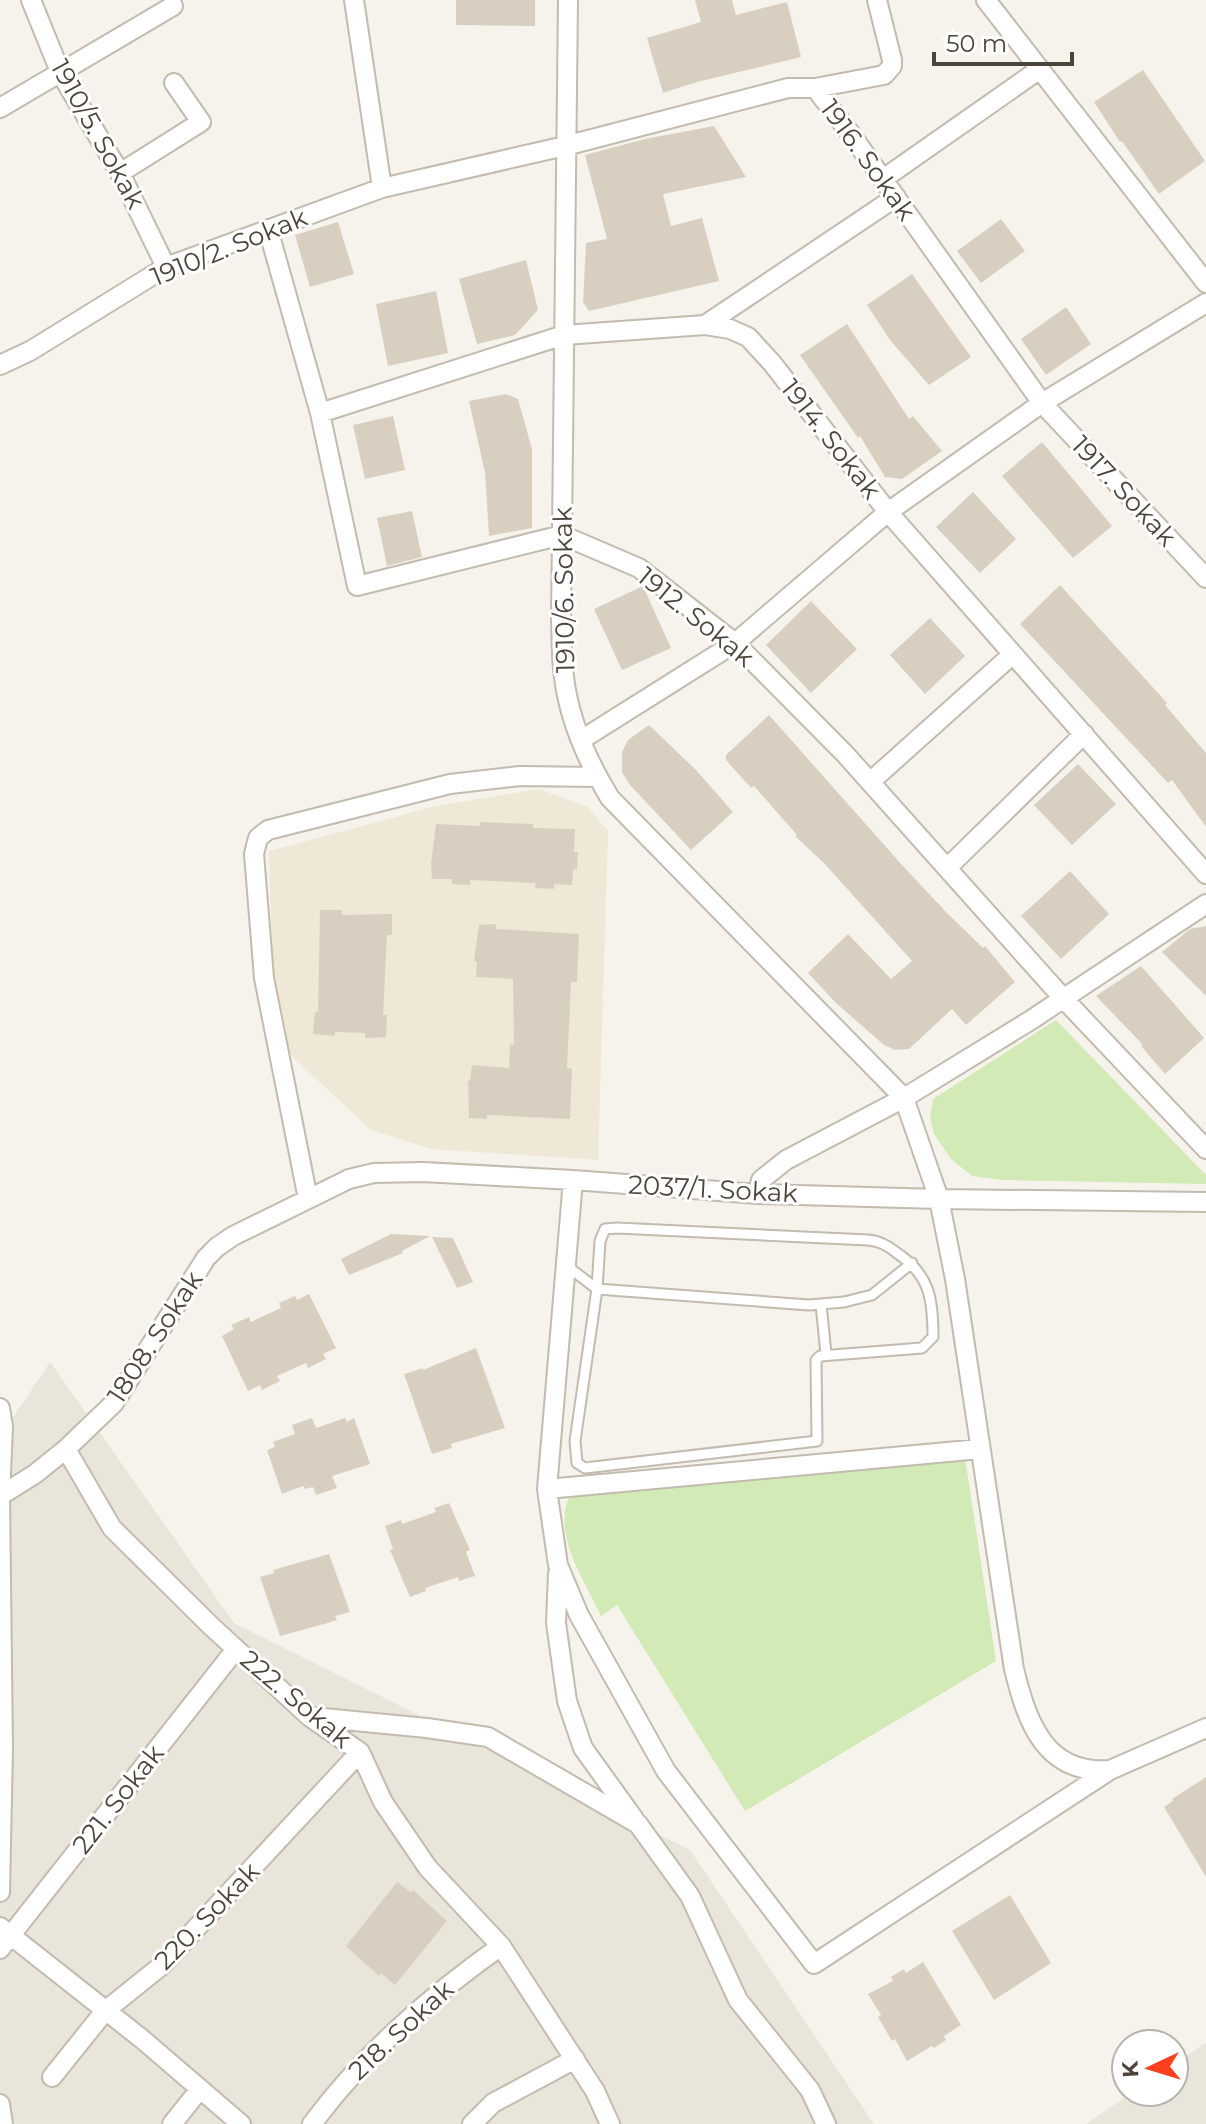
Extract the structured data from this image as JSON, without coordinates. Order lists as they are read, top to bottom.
{
  "streets": {
    "street": [
      "1910/5. Sokak",
      "1916. Sokak",
      "1910/2. Sokak",
      "1914. Sokak",
      "1917. Sokak",
      "1910/6. Sokak",
      "1912. Sokak",
      "2037/1. Sokak",
      "1808. Sokak",
      "222. Sokak",
      "221. Sokak",
      "220. Sokak",
      "218. Sokak"
    ]
  },
  "crossings": [
    ["1910/5. Sokak", "1910/2. Sokak"],
    ["1916. Sokak", "1910/2. Sokak"],
    ["1916. Sokak", "1917. Sokak"],
    ["1916. Sokak", "1910/6. Sokak"],
    ["1910/2. Sokak", "1910/6. Sokak"],
    ["1914. Sokak", "1910/6. Sokak"],
    ["1910/6. Sokak", "1912. Sokak"],
    ["2037/1. Sokak", "1808. Sokak"],
    ["1808. Sokak", "222. Sokak"],
    ["222. Sokak", "221. Sokak"],
    ["222. Sokak", "220. Sokak"],
    ["222. Sokak", "218. Sokak"]
  ],
  "scale_bar": "50 m",
  "north": "left"
}
